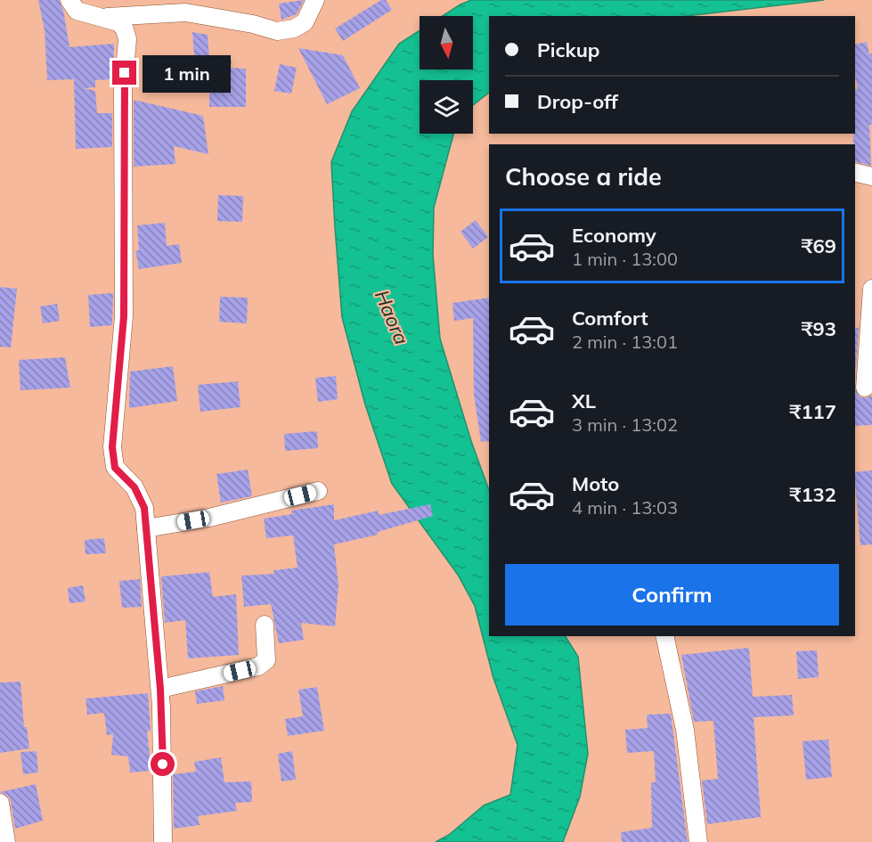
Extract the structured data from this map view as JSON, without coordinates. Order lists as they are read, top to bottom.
{
  "water": ["Haora"],
  "north": "bottom",
  "page": {
    "banner": ["Pickup", "Drop-off"],
    "bubble": "1 min",
    "heading": "Choose a ride",
    "list": [
      {
        "name": "Economy",
        "note": "1 min · 13:00",
        "value": "₹69"
      },
      {
        "name": "Comfort",
        "note": "2 min · 13:01",
        "value": "₹93"
      },
      {
        "name": "XL",
        "note": "3 min · 13:02",
        "value": "₹117"
      },
      {
        "name": "Moto",
        "note": "4 min · 13:03",
        "value": "₹132"
      }
    ],
    "buttons": "Confirm"
  }
}
